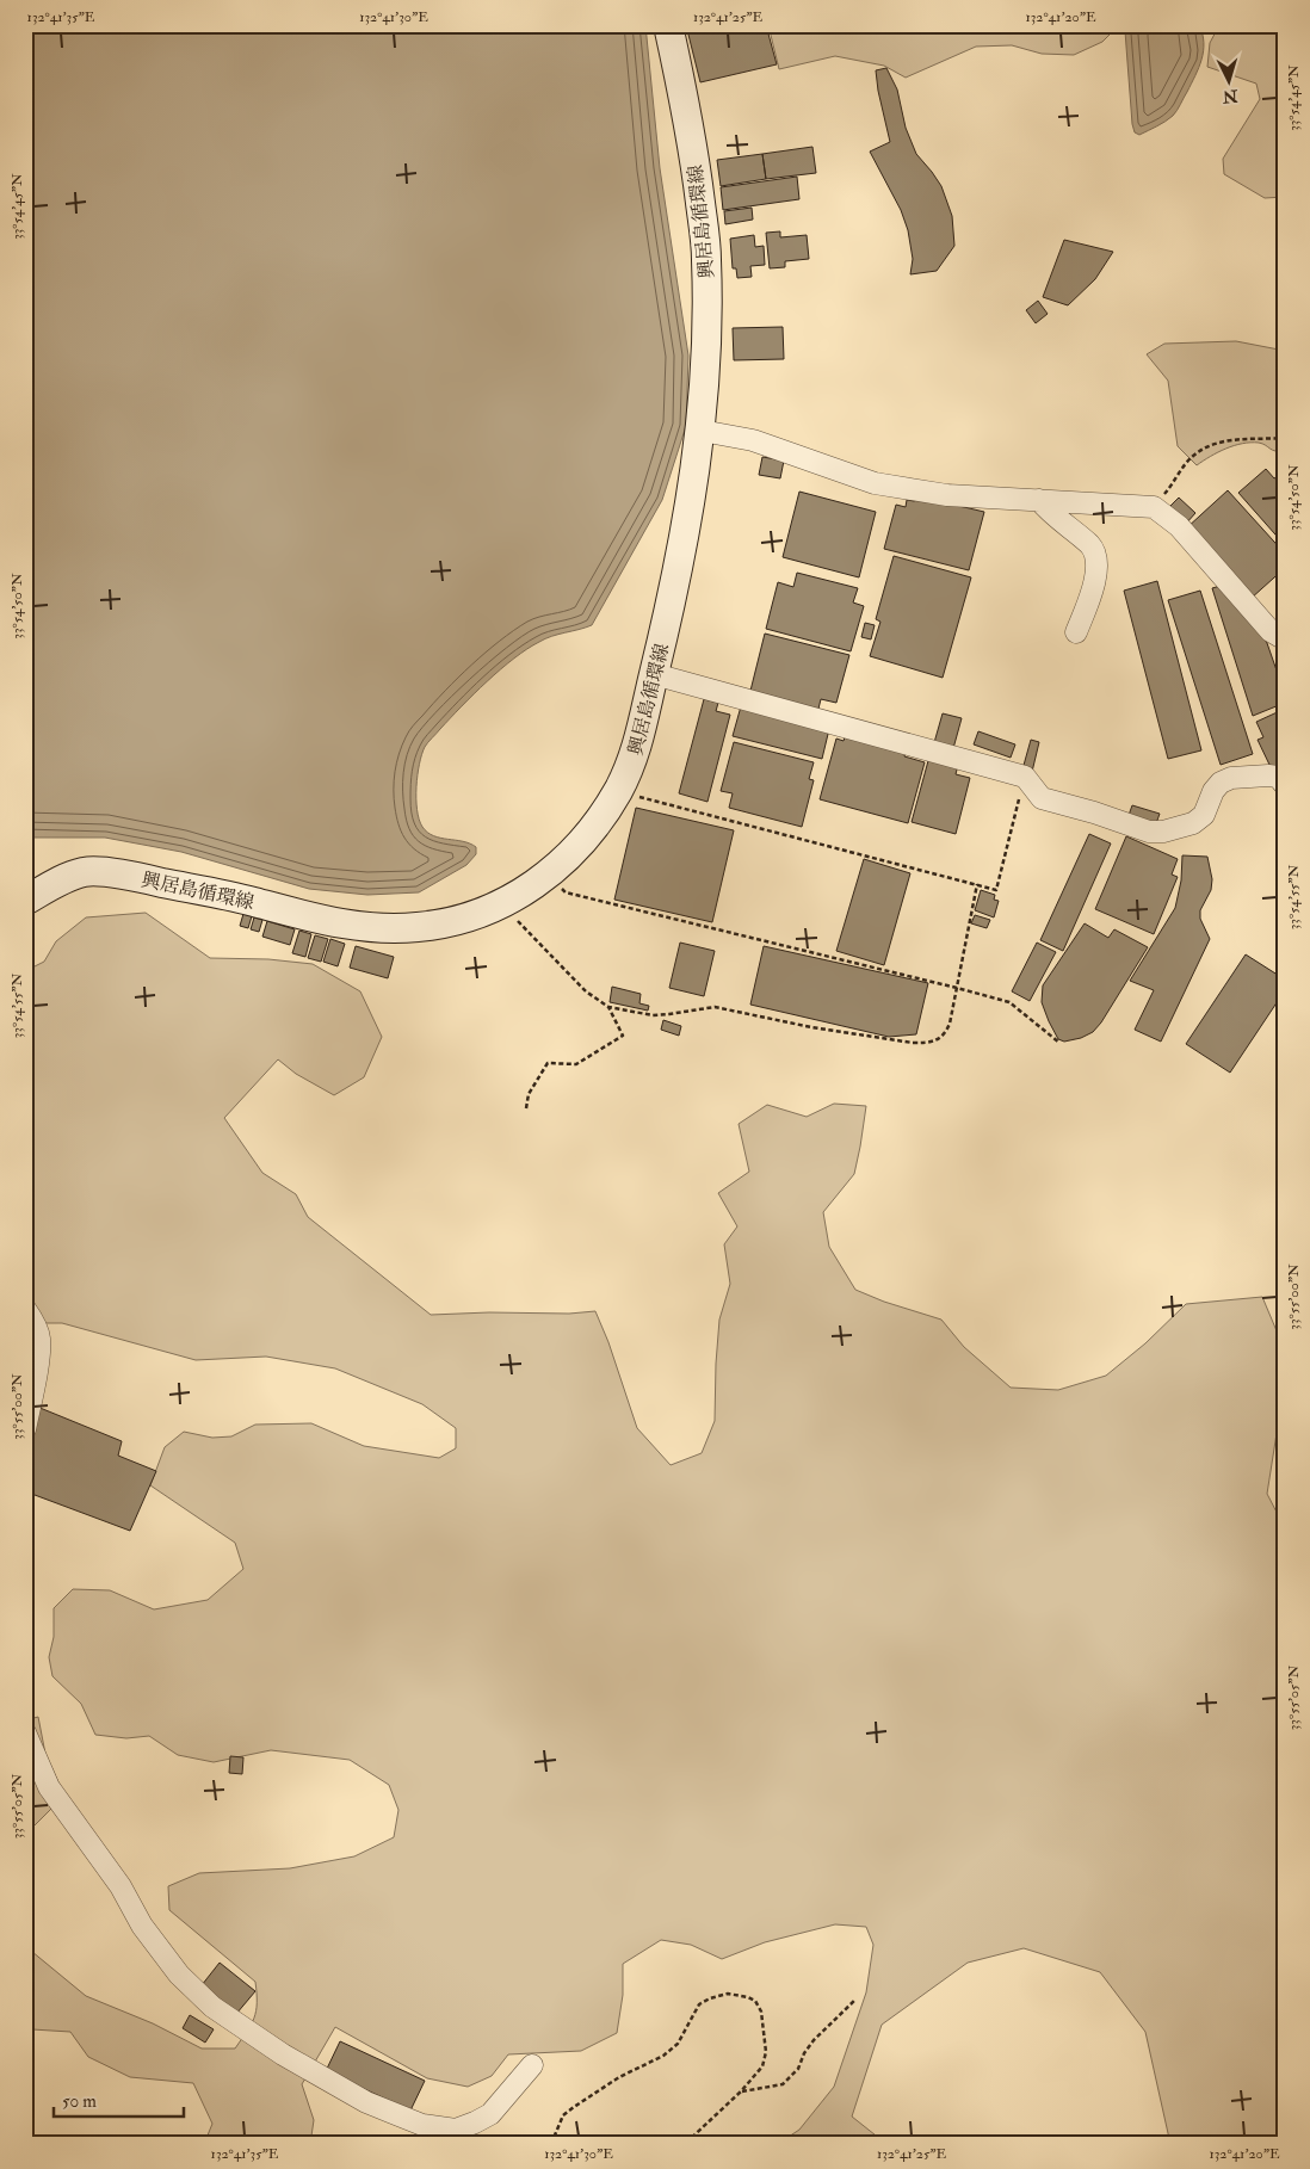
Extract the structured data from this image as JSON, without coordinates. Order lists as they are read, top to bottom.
{
  "streets": {
    "main road": ["興居島循環線"]
  },
  "scale_bar": "50 m",
  "north": "bottom",
  "coordinates": [
    "132°41'35\"E",
    "132°41'30\"E",
    "132°41'25\"E",
    "132°41'20\"E",
    "33°54'45\"N",
    "33°54'50\"N",
    "33°54'55\"N",
    "33°55'00\"N",
    "33°55'05\"N"
  ]
}
